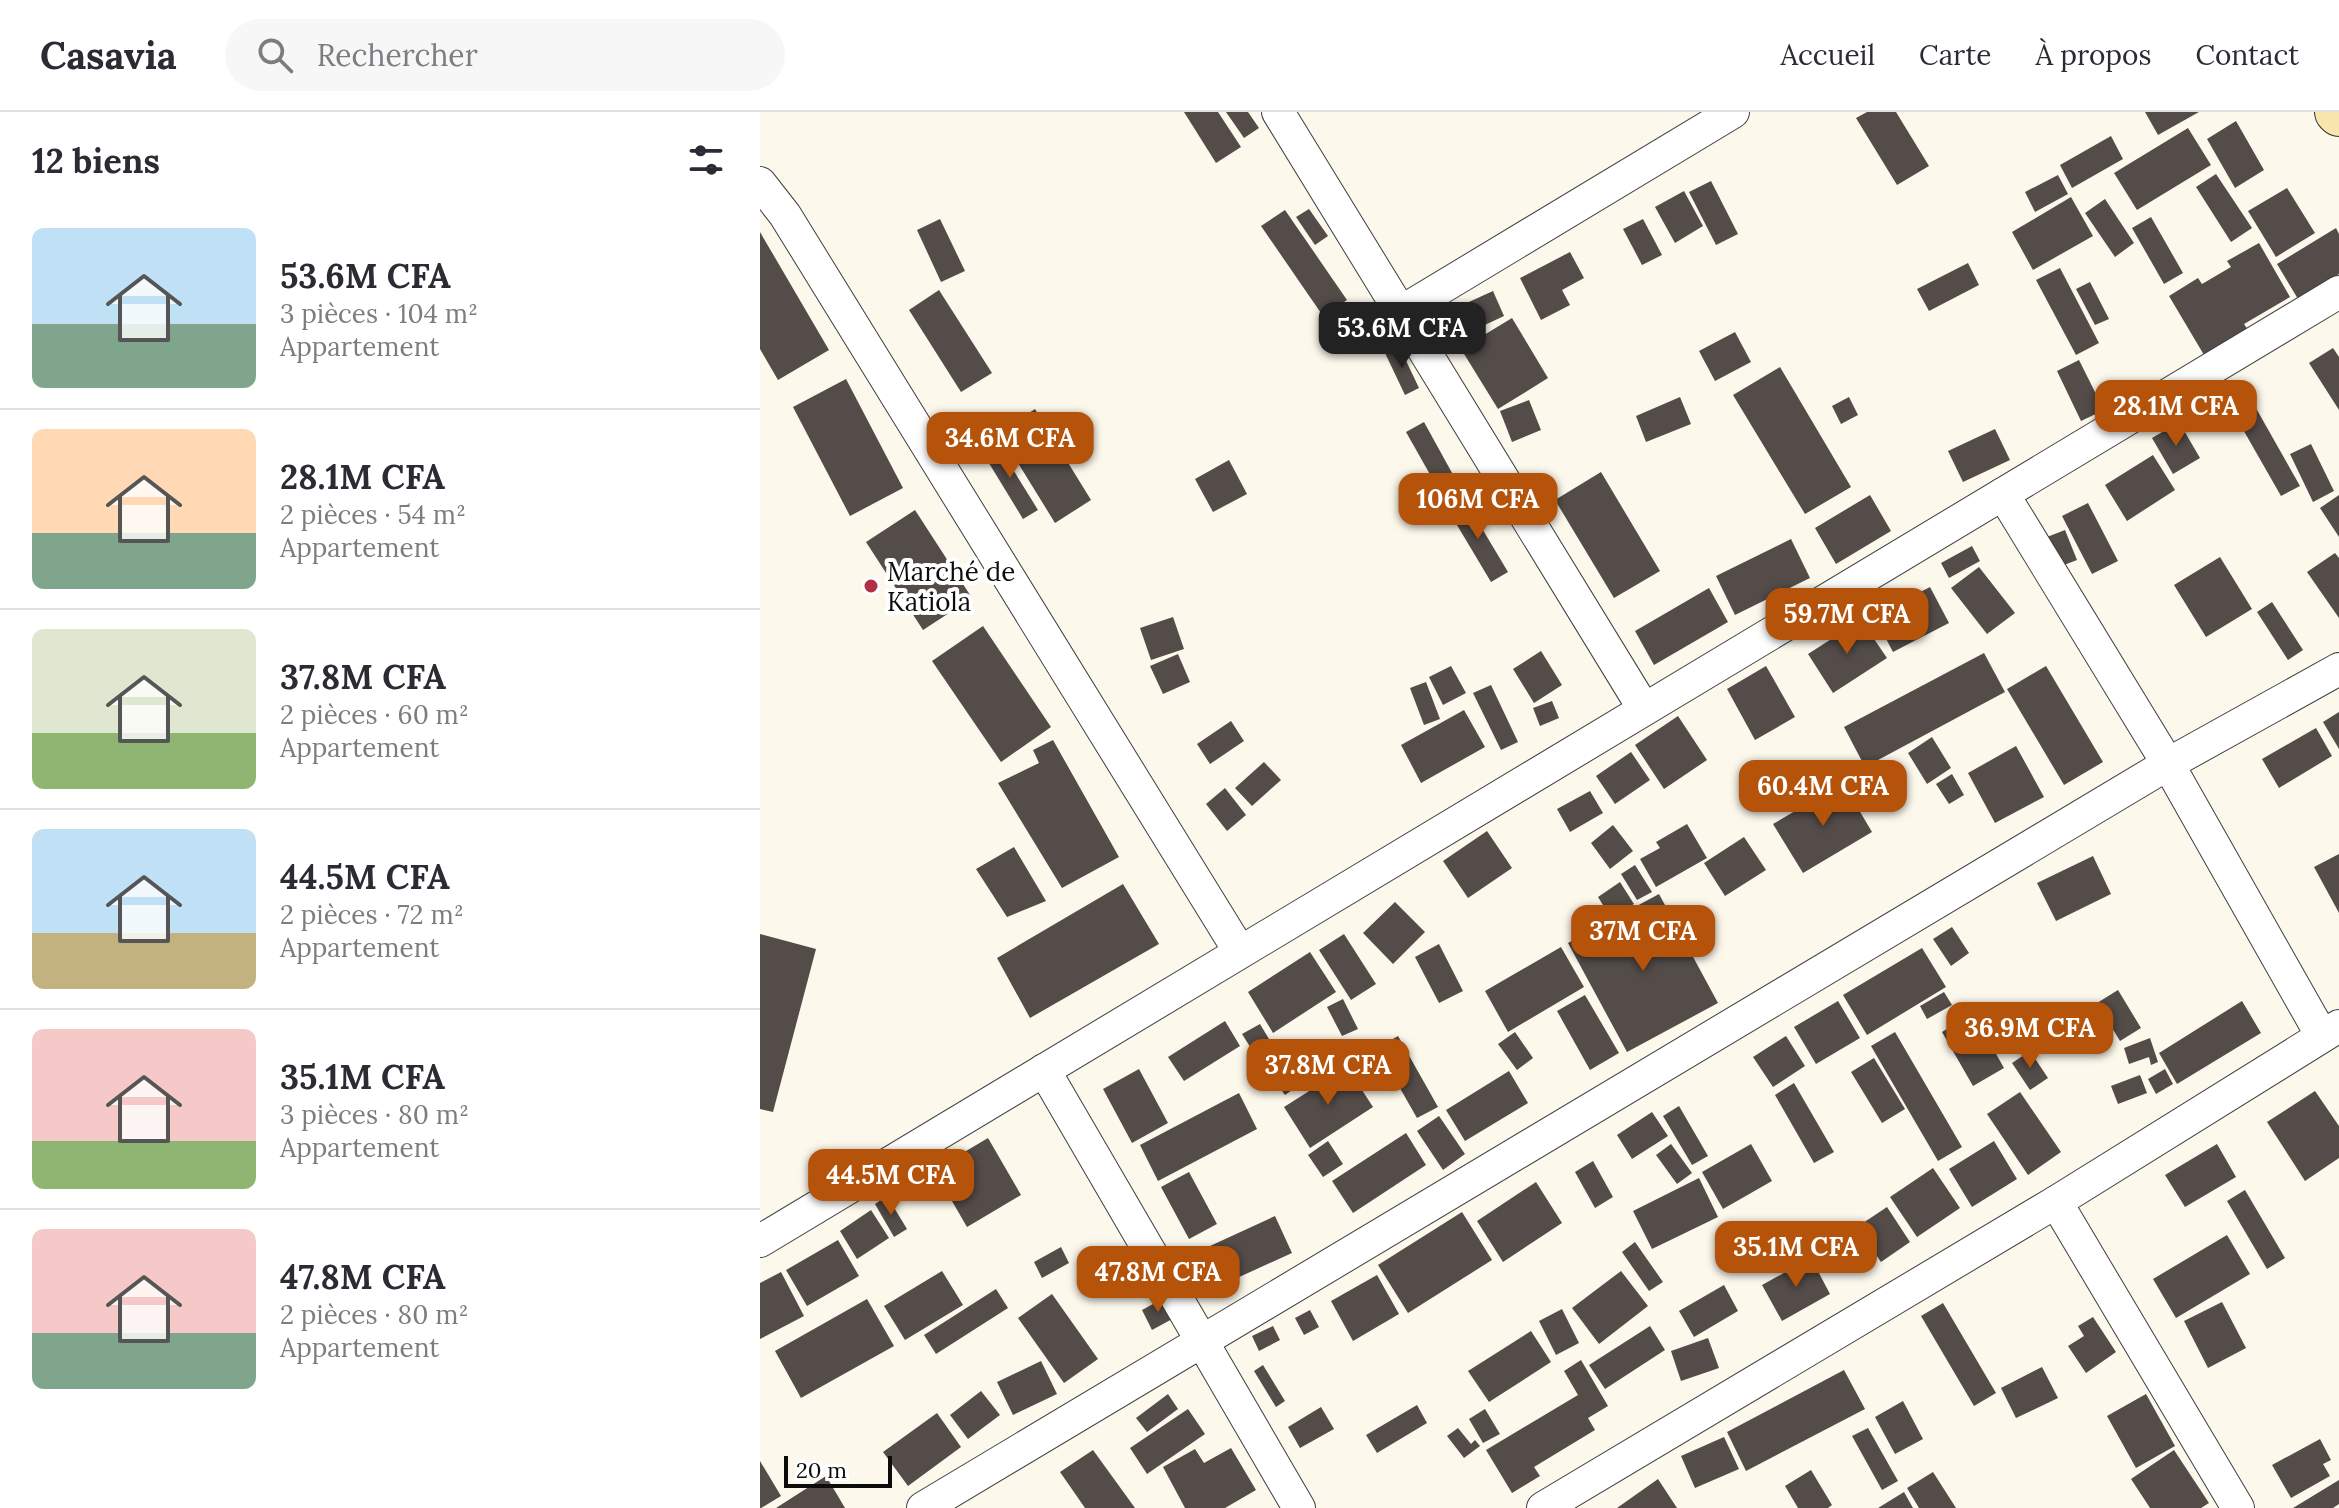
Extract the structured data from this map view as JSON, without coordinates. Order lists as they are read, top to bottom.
{
  "places": ["Marché de Katiola"],
  "scale_bar": "20 m",
  "page": {
    "header": "Casavia",
    "search": "Rechercher",
    "nav": [
      "Accueil",
      "Carte",
      "À propos",
      "Contact"
    ],
    "heading": "12 biens",
    "list": [
      {
        "name": "53.6M CFA",
        "note": "3 pièces · 104 m² · Appartement"
      },
      {
        "name": "28.1M CFA",
        "note": "2 pièces · 54 m² · Appartement"
      },
      {
        "name": "37.8M CFA",
        "note": "2 pièces · 60 m² · Appartement"
      },
      {
        "name": "44.5M CFA",
        "note": "2 pièces · 72 m² · Appartement"
      },
      {
        "name": "35.1M CFA",
        "note": "3 pièces · 80 m² · Appartement"
      },
      {
        "name": "47.8M CFA",
        "note": "2 pièces · 80 m² · Appartement"
      }
    ],
    "price": [
      "53.6M CFA",
      "28.1M CFA",
      "34.6M CFA",
      "106M CFA",
      "59.7M CFA",
      "60.4M CFA",
      "37M CFA",
      "36.9M CFA",
      "37.8M CFA",
      "44.5M CFA",
      "35.1M CFA",
      "47.8M CFA"
    ],
    "scale": "20 m"
  }
}
